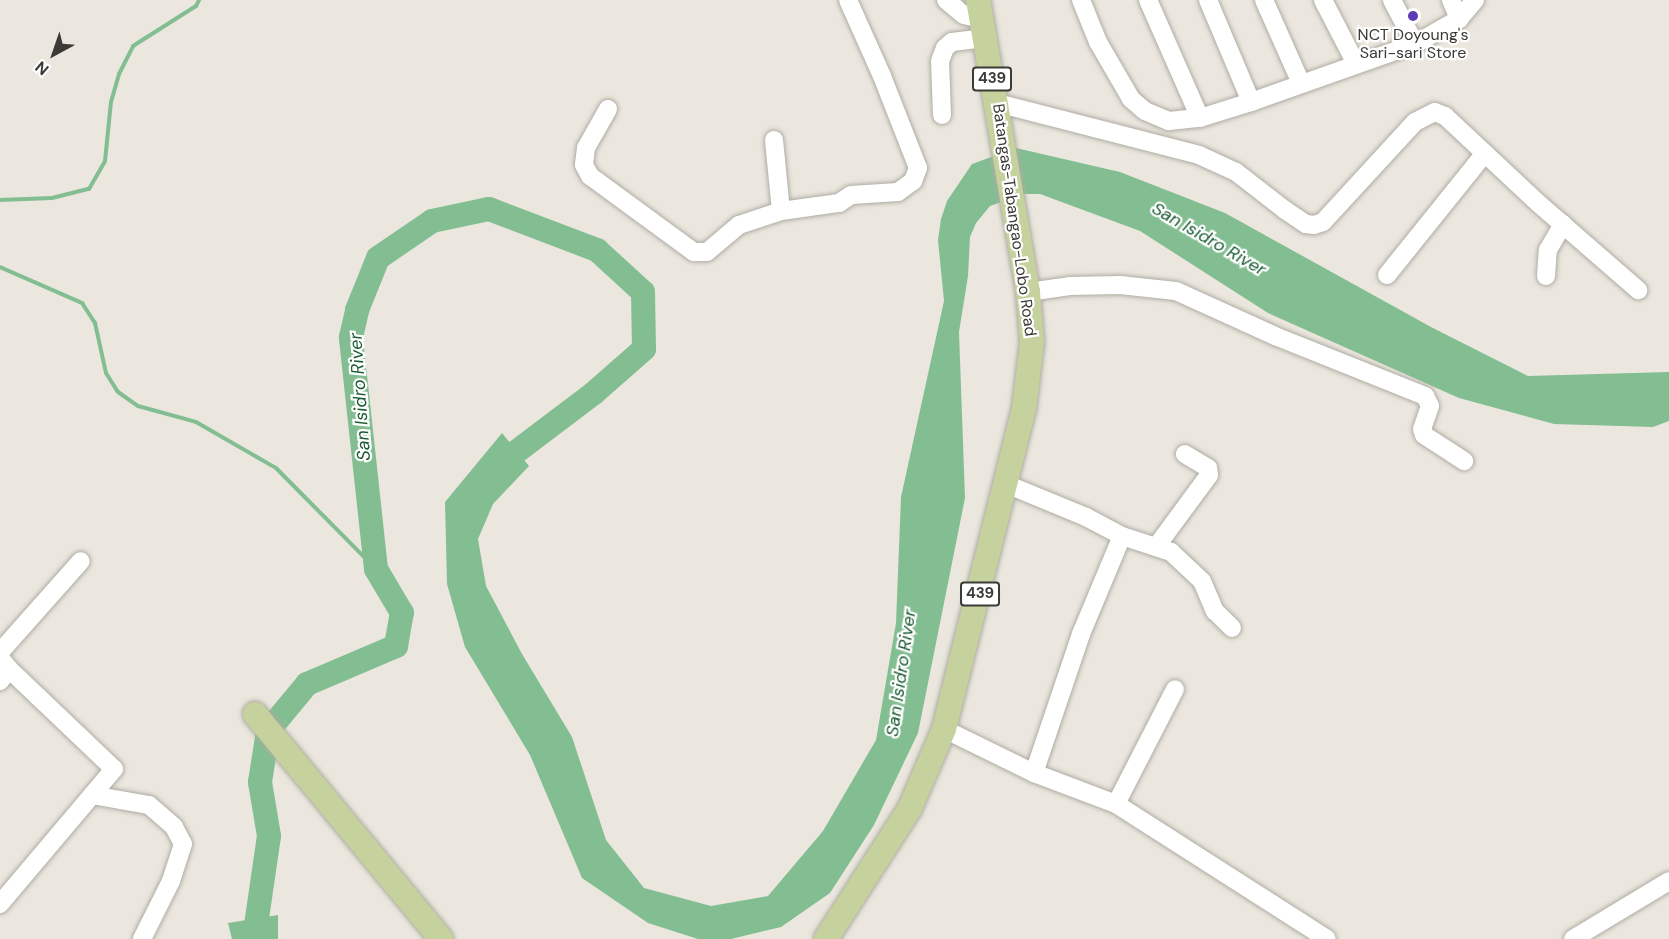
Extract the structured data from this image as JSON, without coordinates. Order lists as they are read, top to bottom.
{
  "streets": {
    "main road": ["439", "Batangas-Tabangao-Lobo Road"]
  },
  "water": ["San Isidro River"],
  "places": ["NCT Doyoung's Sari-sari Store"],
  "north": "bottom left"
}
